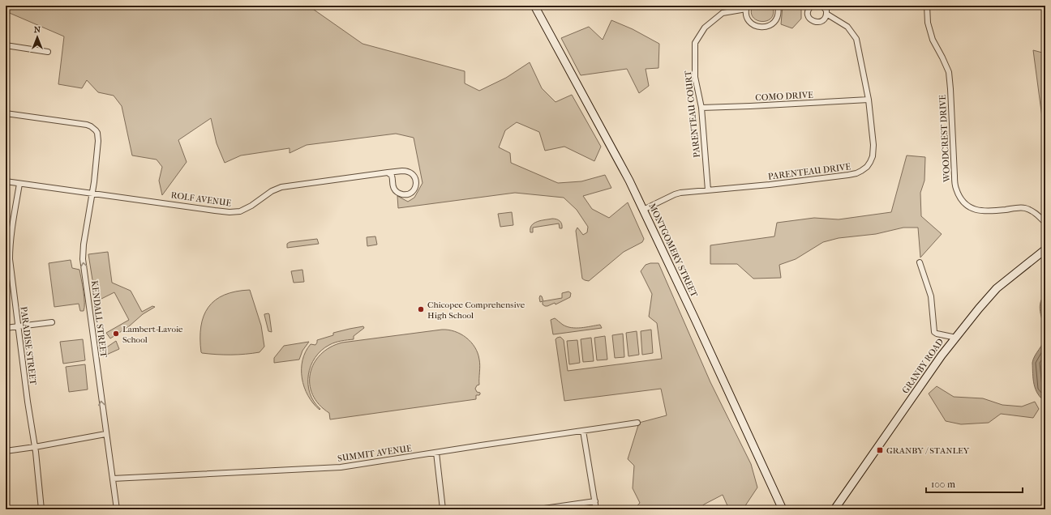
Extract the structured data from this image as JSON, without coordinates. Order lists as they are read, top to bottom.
{
  "streets": {
    "main road": ["MONTGOMERY STREET", "GRANBY ROAD"],
    "street": [
      "COMO DRIVE",
      "PARENTEAU COURT",
      "WOODCREST DRIVE",
      "PARENTEAU DRIVE",
      "ROLF AVENUE",
      "KENDALL STREET",
      "PARADISE STREET",
      "SUMMIT AVENUE"
    ]
  },
  "crossings": [
    ["COMO DRIVE", "PARENTEAU COURT"],
    ["COMO DRIVE", "PARENTEAU DRIVE"],
    ["PARENTEAU COURT", "PARENTEAU DRIVE"],
    ["PARENTEAU DRIVE", "MONTGOMERY STREET"],
    ["ROLF AVENUE", "KENDALL STREET"],
    ["ROLF AVENUE", "PARADISE STREET"],
    ["KENDALL STREET", "SUMMIT AVENUE"]
  ],
  "one_way": ["KENDALL STREET"],
  "places": {
    "other": ["Chicopee Comprehensive High School", "Lambert-Lavoie School"],
    "transit": ["GRANBY / STANLEY"]
  },
  "scale_bar": "100 m",
  "north": "top"
}
